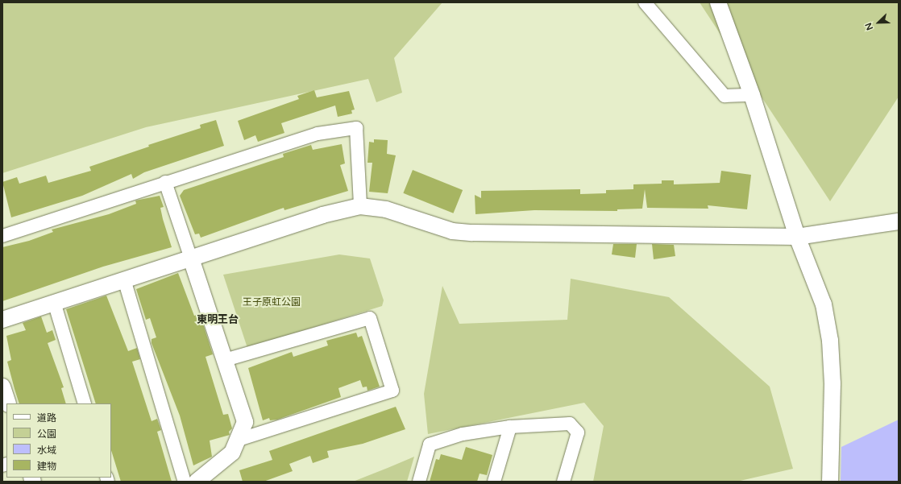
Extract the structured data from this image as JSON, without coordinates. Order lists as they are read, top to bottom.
{
  "districts": ["東明王台"],
  "parks": ["王子原虹公園"],
  "legend": [
    "道路",
    "公園",
    "水域",
    "建物"
  ],
  "north": "bottom left"
}
